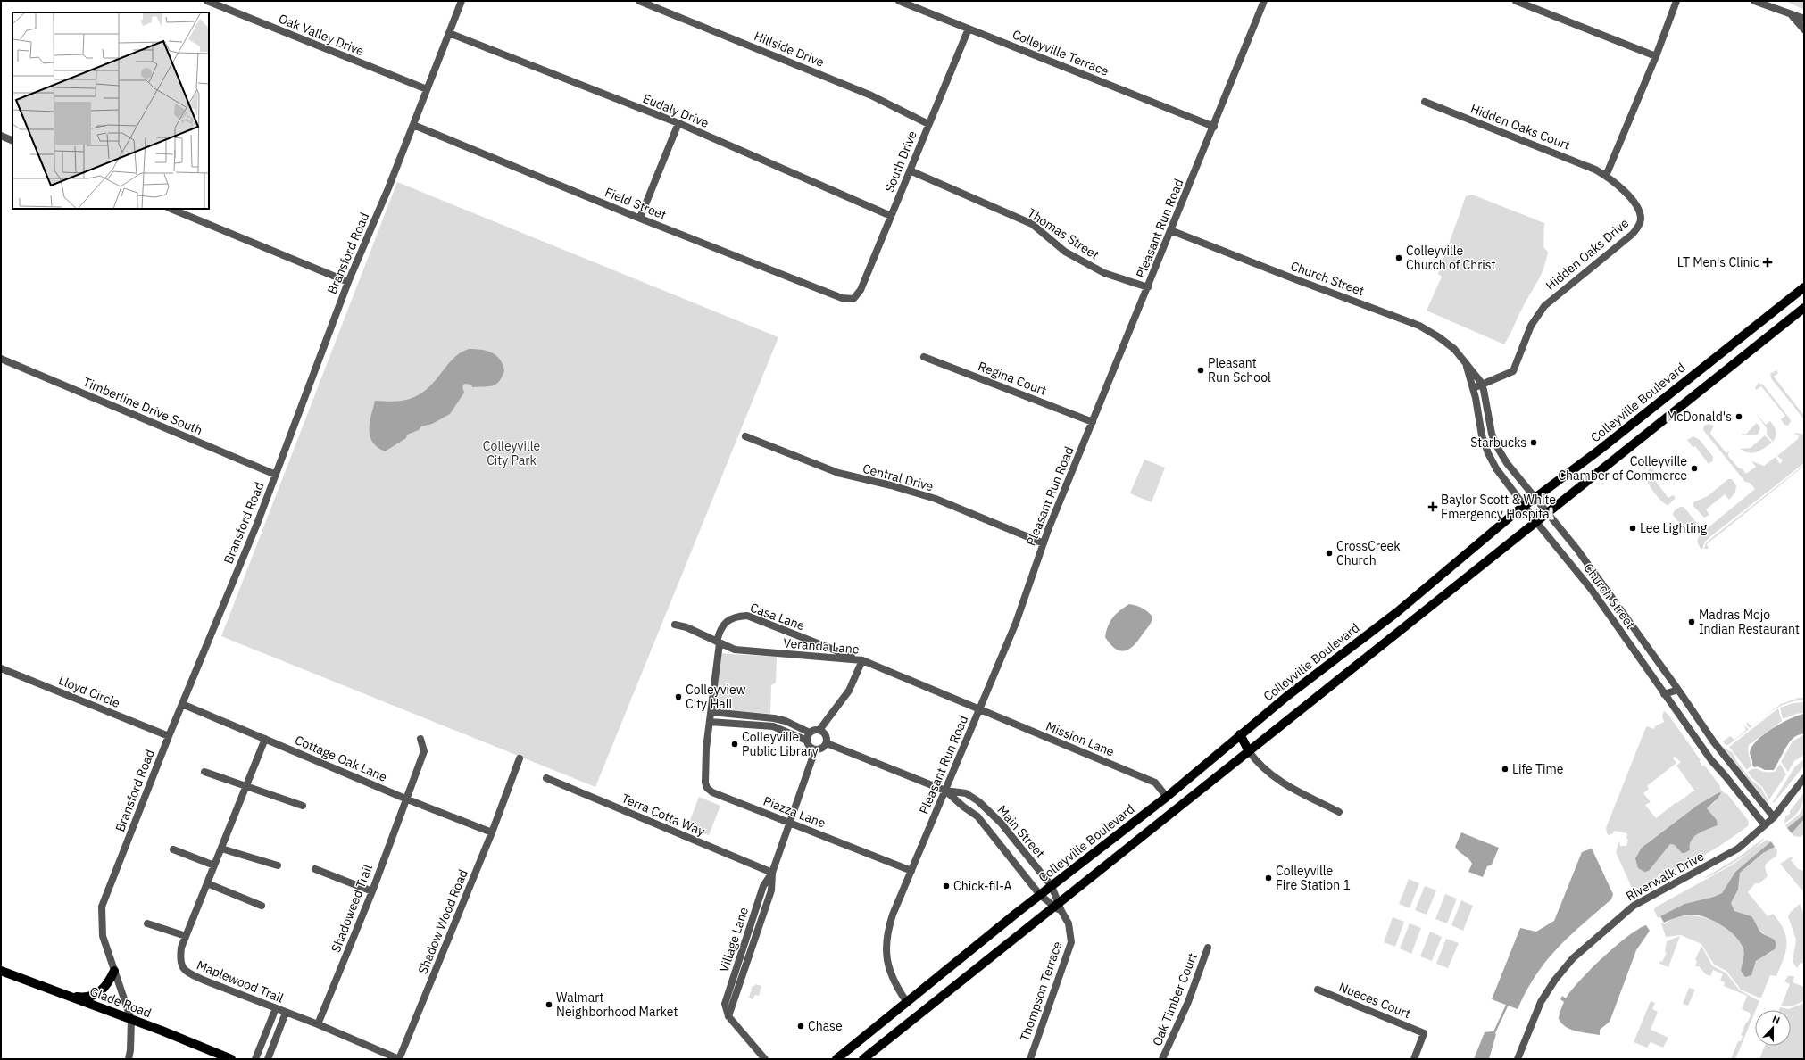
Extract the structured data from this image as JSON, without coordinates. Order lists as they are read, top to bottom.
{
  "streets": {
    "main road": ["Colleyville Boulevard", "Glade Road"],
    "street": [
      "Oak Valley Drive",
      "Hillside Drive",
      "Colleyville Terrace",
      "Eudaly Drive",
      "Hidden Oaks Court",
      "South Drive",
      "Field Street",
      "Pleasant Run Road",
      "Thomas Street",
      "Bransford Road",
      "Hidden Oaks Drive",
      "Church Street",
      "Regina Court",
      "Timberline Drive South",
      "Central Drive",
      "Casa Lane",
      "Veranda Lane",
      "Lloyd Circle",
      "Mission Lane",
      "Cottage Oak Lane",
      "Piazza Lane",
      "Terra Cotta Way",
      "Main Street",
      "Riverwalk Drive",
      "Shadoweed Trail",
      "Shadow Wood Road",
      "Village Lane",
      "Maplewood Trail",
      "Thompson Terrace",
      "Oak Timber Court",
      "Nueces Court"
    ]
  },
  "crossings": [
    ["Oak Valley Drive", "Bransford Road"],
    ["Hillside Drive", "South Drive"],
    ["Colleyville Terrace", "South Drive"],
    ["Colleyville Terrace", "Pleasant Run Road"],
    ["Eudaly Drive", "South Drive"],
    ["Eudaly Drive", "Bransford Road"],
    ["Hidden Oaks Court", "Hidden Oaks Drive"],
    ["South Drive", "Field Street"],
    ["South Drive", "Thomas Street"],
    ["Field Street", "Bransford Road"],
    ["Pleasant Run Road", "Thomas Street"],
    ["Pleasant Run Road", "Church Street"],
    ["Pleasant Run Road", "Regina Court"],
    ["Pleasant Run Road", "Colleyville Boulevard"],
    ["Pleasant Run Road", "Central Drive"],
    ["Pleasant Run Road", "Veranda Lane"],
    ["Pleasant Run Road", "Mission Lane"],
    ["Pleasant Run Road", "Piazza Lane"],
    ["Pleasant Run Road", "Main Street"],
    ["Bransford Road", "Timberline Drive South"],
    ["Bransford Road", "Lloyd Circle"],
    ["Bransford Road", "Cottage Oak Lane"],
    ["Bransford Road", "Glade Road"],
    ["Hidden Oaks Drive", "Church Street"],
    ["Church Street", "Colleyville Boulevard"],
    ["Church Street", "Riverwalk Drive"],
    ["Colleyville Boulevard", "Mission Lane"],
    ["Colleyville Boulevard", "Main Street"],
    ["Casa Lane", "Veranda Lane"],
    ["Veranda Lane", "Mission Lane"],
    ["Cottage Oak Lane", "Shadoweed Trail"],
    ["Cottage Oak Lane", "Shadow Wood Road"],
    ["Cottage Oak Lane", "Maplewood Trail"],
    ["Piazza Lane", "Village Lane"],
    ["Terra Cotta Way", "Village Lane"],
    ["Main Street", "Village Lane"],
    ["Main Street", "Thompson Terrace"],
    ["Shadoweed Trail", "Maplewood Trail"],
    ["Shadow Wood Road", "Maplewood Trail"]
  ],
  "parks": ["Colleyville City Park"],
  "places": {
    "other": [
      "Colleyville Church of Christ",
      "Pleasant Run School",
      "McDonald's",
      "Starbucks",
      "Colleyville Chamber of Commerce",
      "Lee Lighting",
      "CrossCreek Church",
      "Madras Mojo Indian Restaurant",
      "Colleyview City Hall",
      "Colleyville Public Library",
      "Life Time",
      "Colleyville Fire Station 1",
      "Chick-fil-A",
      "Walmart Neighborhood Market",
      "Chase"
    ],
    "health": ["LT Men's Clinic", "Baylor Scott & White Emergency Hospital"]
  },
  "north": "top"
}
